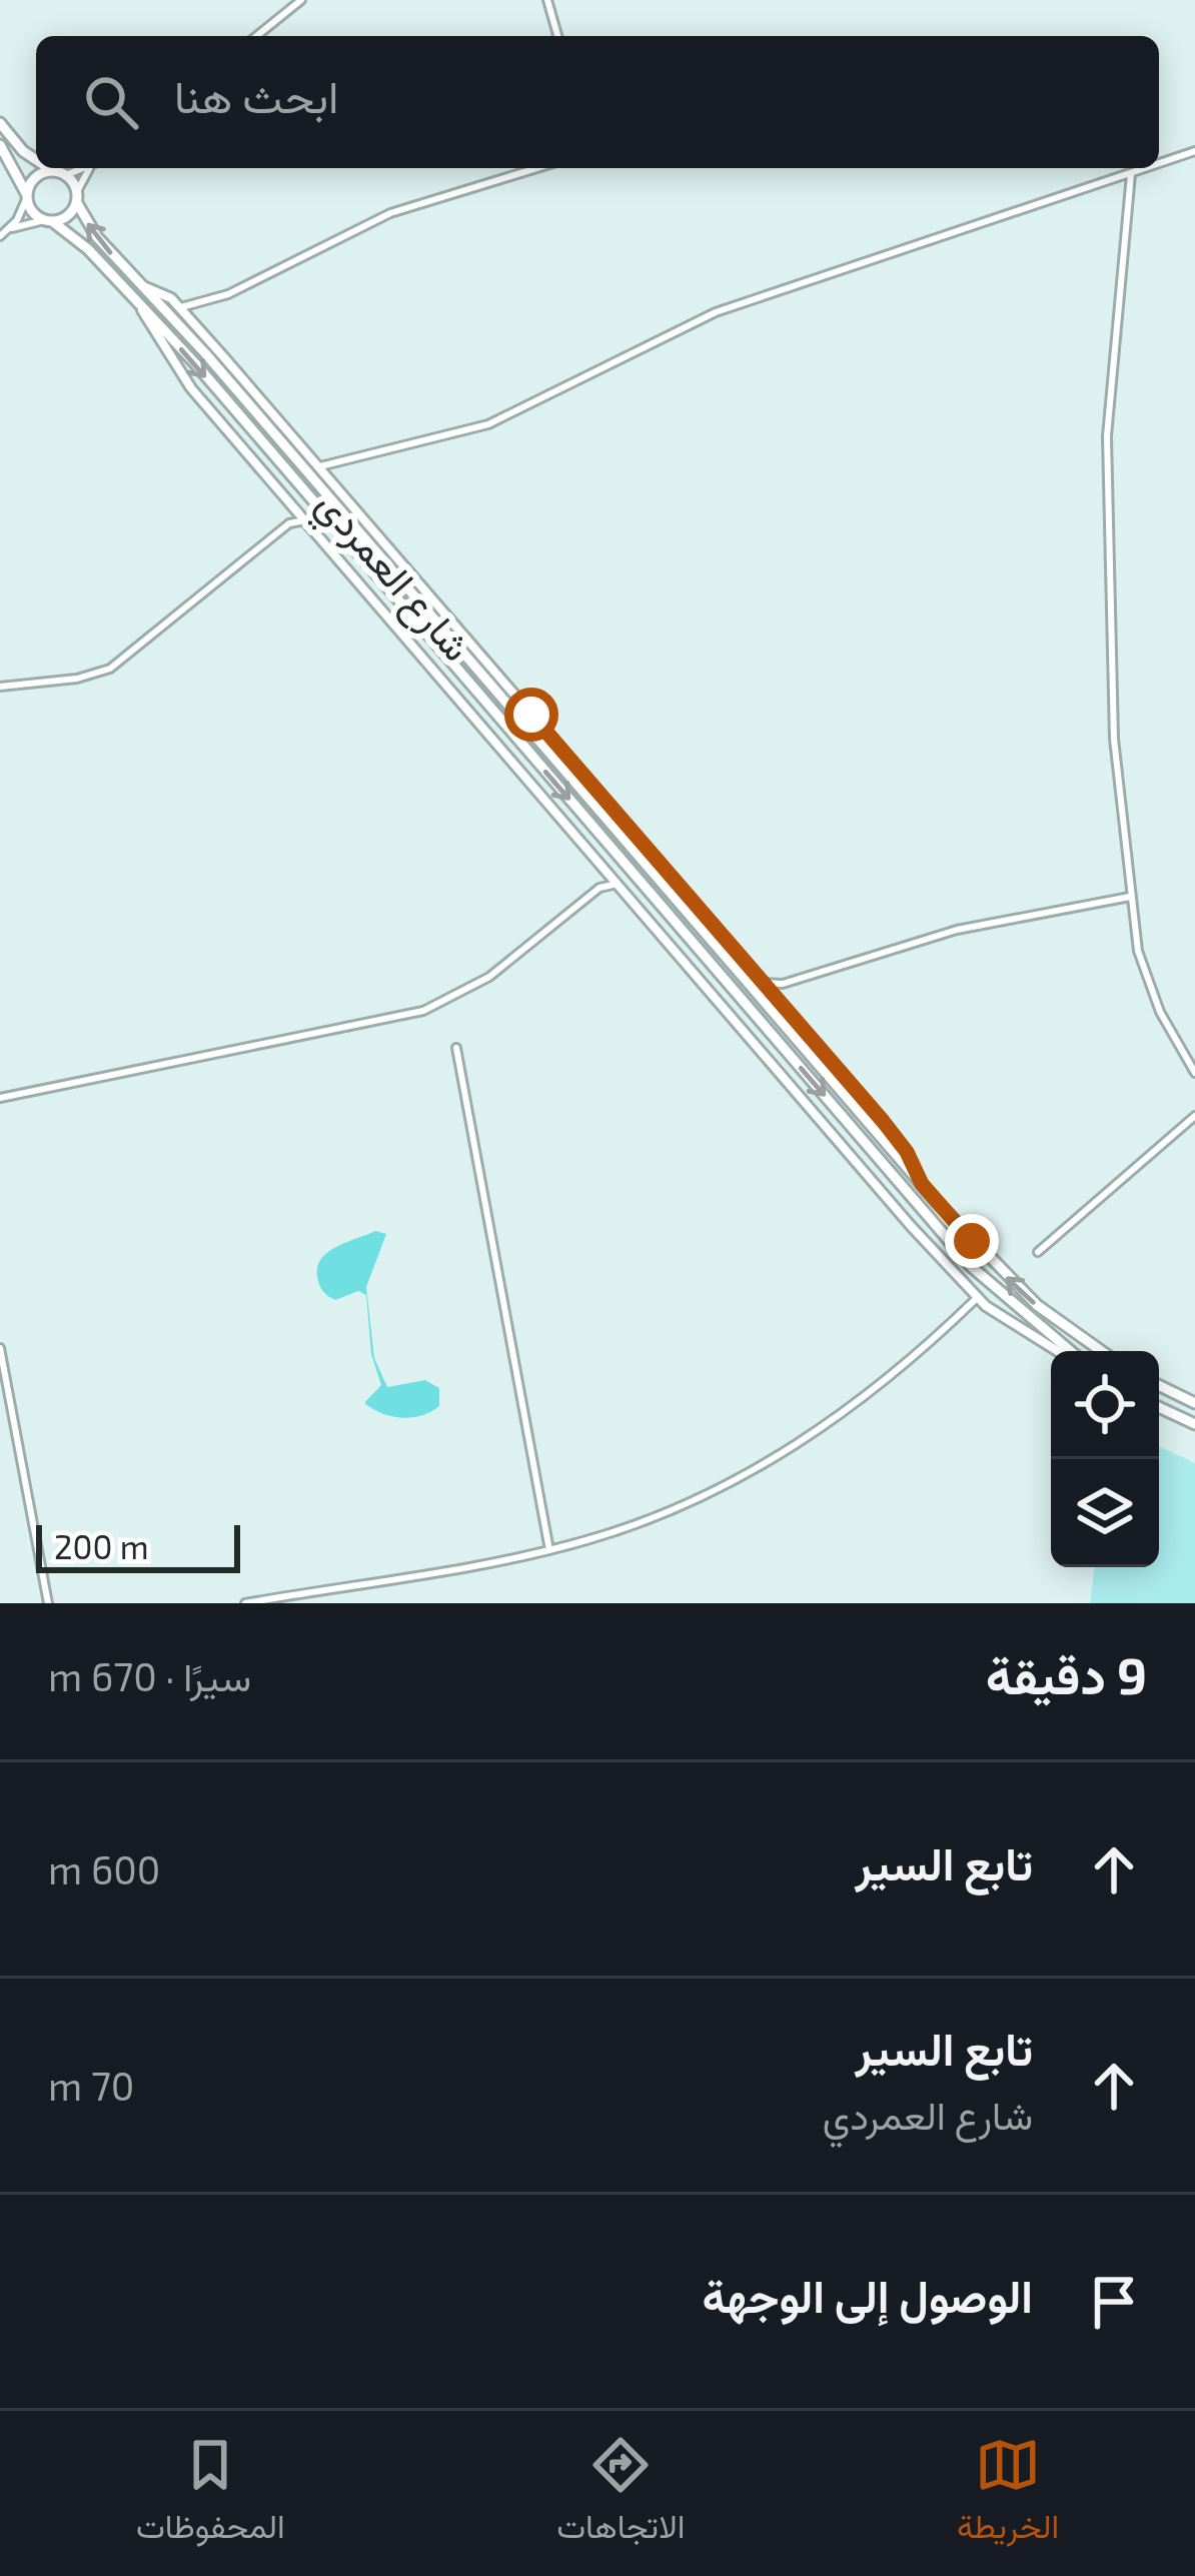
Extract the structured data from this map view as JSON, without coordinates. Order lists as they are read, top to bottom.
{
  "streets": {
    "main road": ["شارع العمردي"]
  },
  "scale_bar": "200 m",
  "page": {
    "search": "ابحث هنا",
    "scale": "200 m",
    "heading": ["9 دقيقة", "سيرًا · 670 m"],
    "list": [
      ["تابع السير", "600 m"],
      ["تابع السير", "شارع العمردي", "70 m"],
      "الوصول إلى الوجهة"
    ],
    "nav": ["الخريطة", "الاتجاهات", "المحفوظات"]
  }
}
